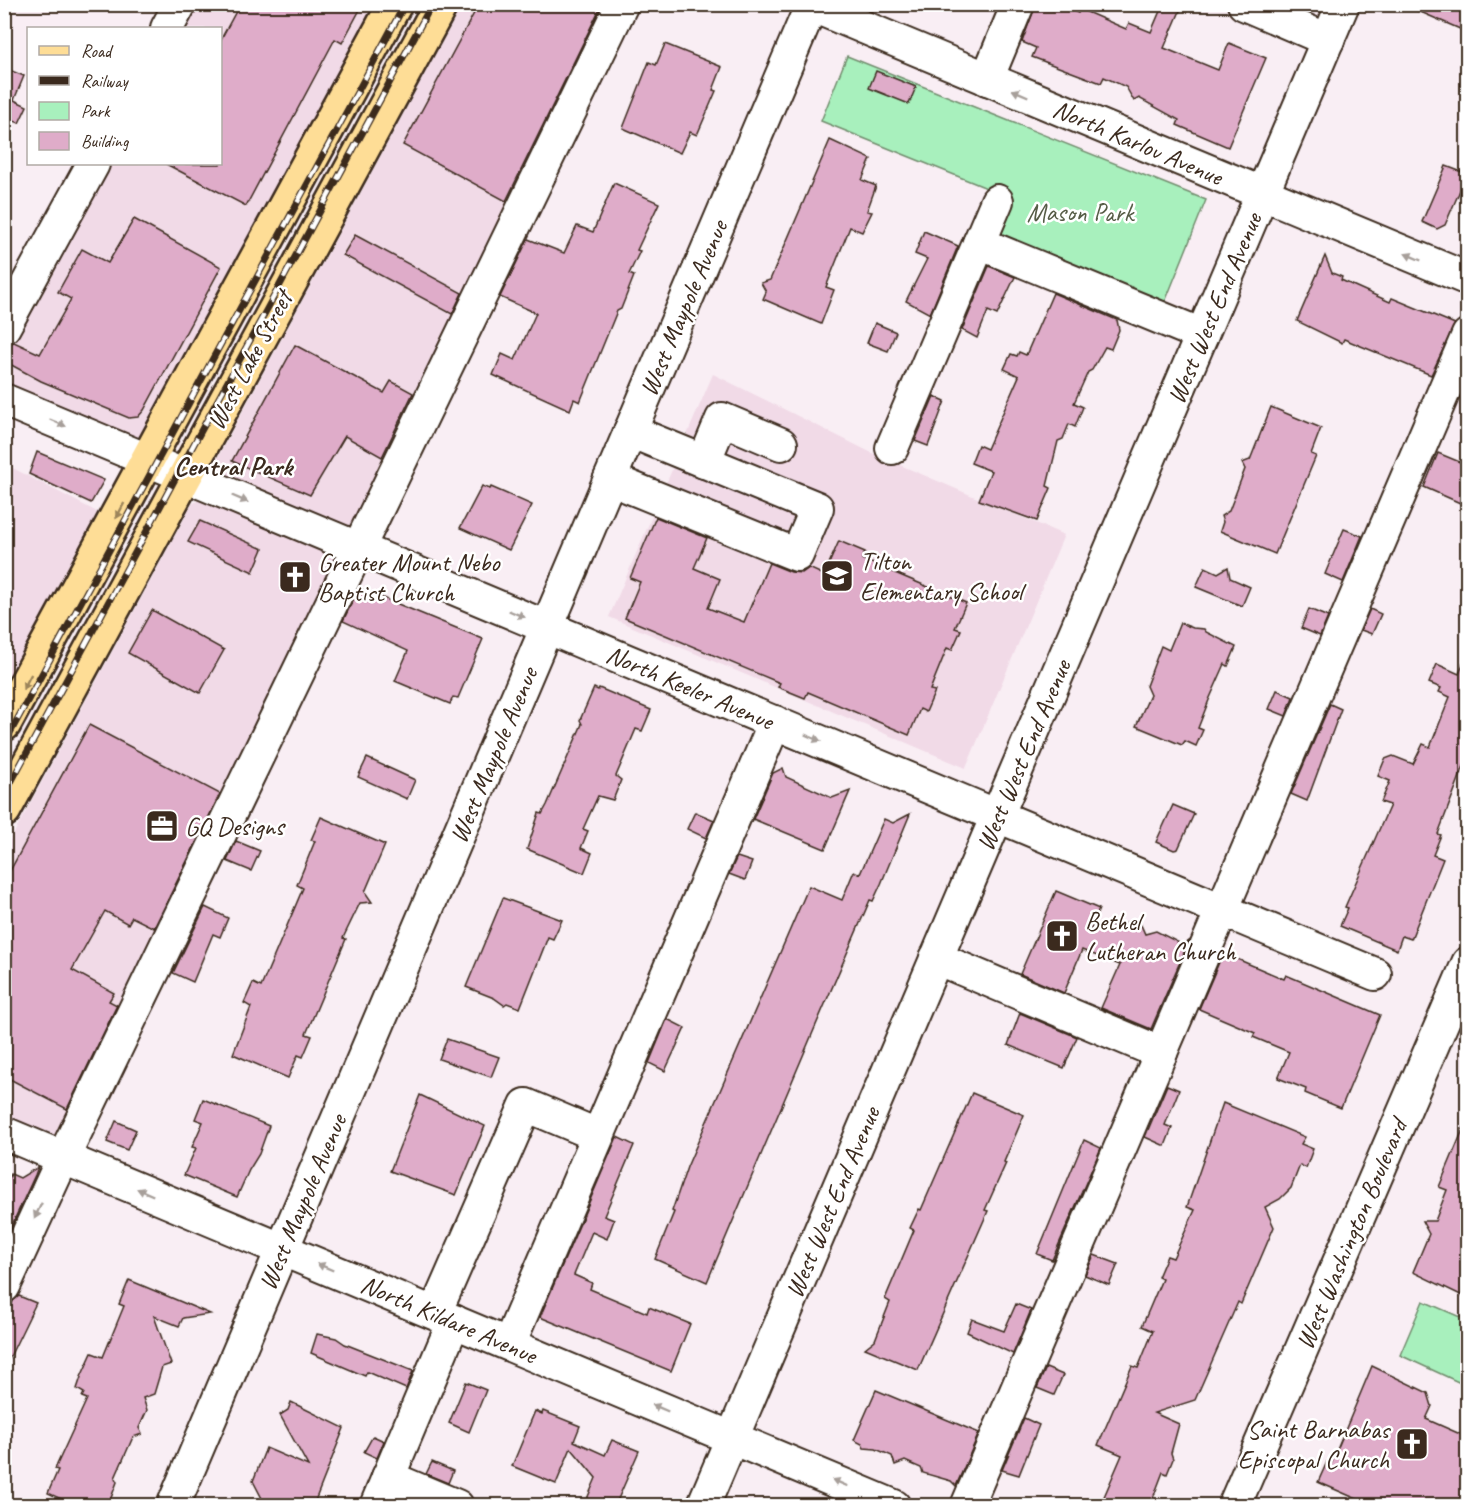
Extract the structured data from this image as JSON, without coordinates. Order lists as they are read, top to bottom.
{
  "streets": {
    "main road": ["West Lake Street"],
    "street": [
      "North Karlov Avenue",
      "West Maypole Avenue",
      "West West End Avenue",
      "North Keeler Avenue",
      "West Washington Boulevard",
      "North Kildare Avenue"
    ]
  },
  "crossings": [
    ["North Karlov Avenue", "West Maypole Avenue"],
    ["North Karlov Avenue", "West West End Avenue"],
    ["West Maypole Avenue", "North Keeler Avenue"],
    ["West Maypole Avenue", "North Kildare Avenue"],
    ["West West End Avenue", "North Keeler Avenue"],
    ["West West End Avenue", "North Kildare Avenue"],
    ["West Lake Street", "North Keeler Avenue"]
  ],
  "one_way": ["North Keeler Avenue", "North Kildare Avenue"],
  "districts": ["Central Park"],
  "parks": ["Mason Park"],
  "places": {
    "school or university": ["Tilton Elementary School"],
    "church": ["Greater Mount Nebo Baptist Church", "Bethel Lutheran Church", "Saint Barnabas Episcopal Church"],
    "office": ["GQ Designs"]
  },
  "legend": [
    "Road",
    "Railway",
    "Park",
    "Building"
  ]
}
